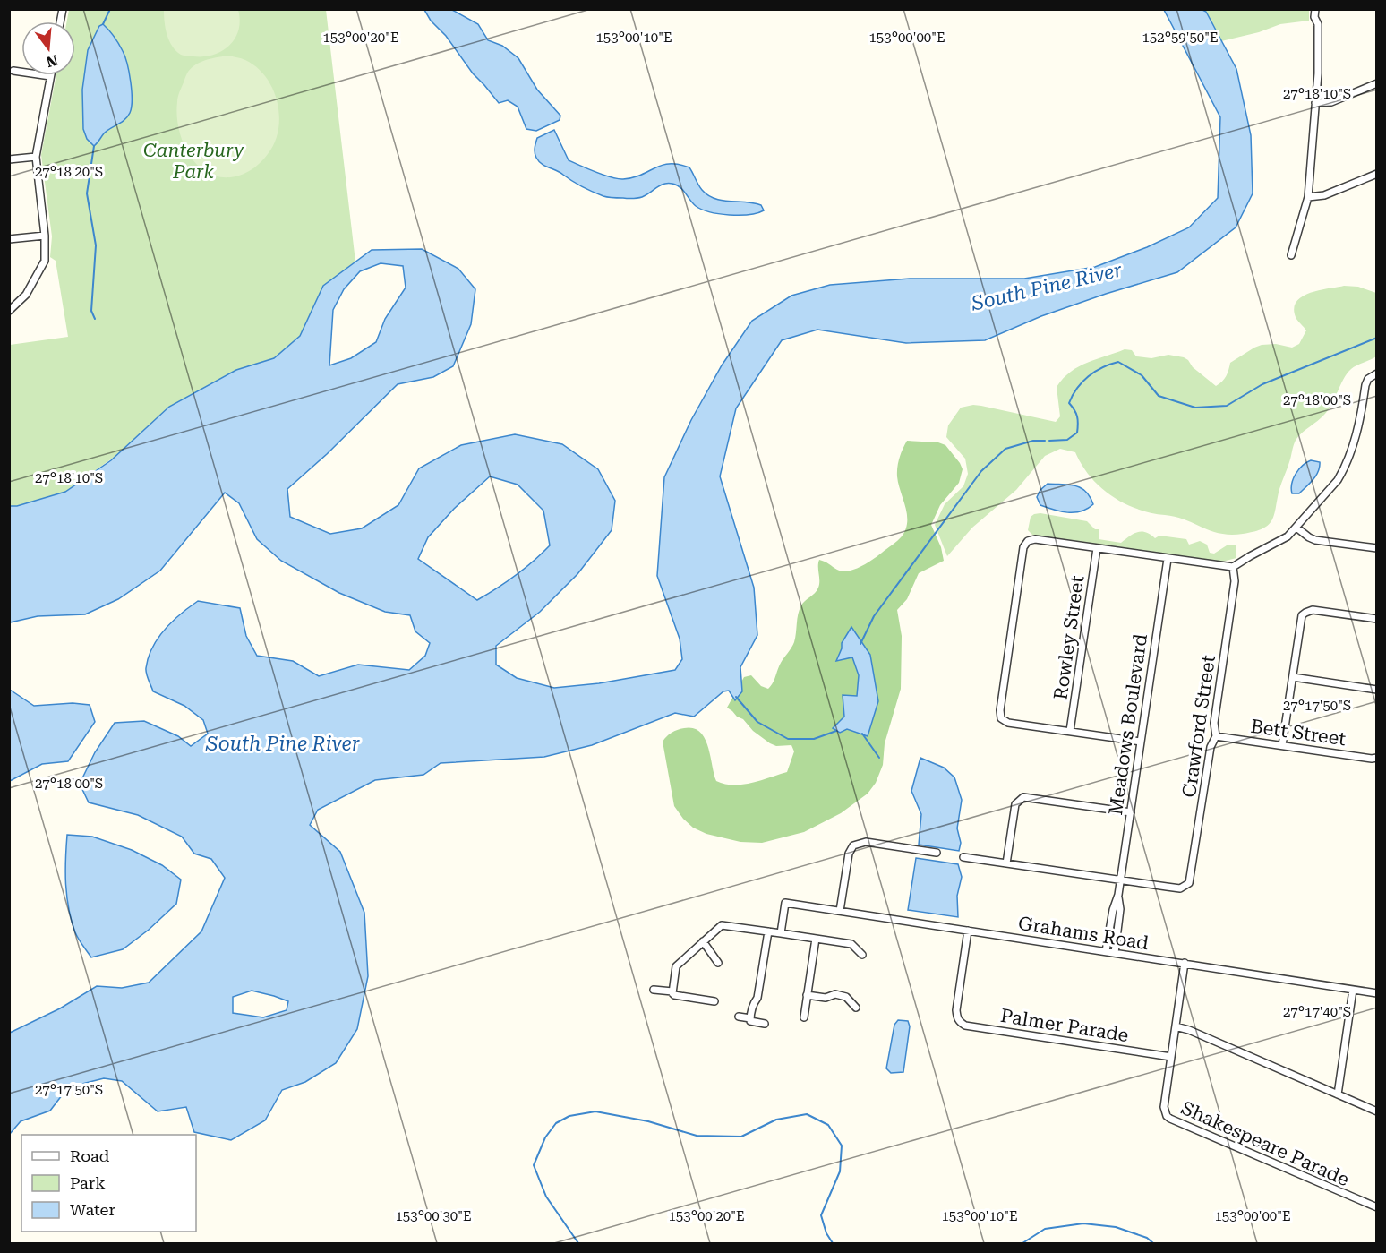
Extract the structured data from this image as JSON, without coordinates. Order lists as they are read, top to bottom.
{
  "streets": {
    "street": [
      "Rowley Street",
      "Meadows Boulevard",
      "Crawford Street",
      "Bett Street",
      "Grahams Road",
      "Palmer Parade",
      "Shakespeare Parade"
    ]
  },
  "crossings": [
    ["Meadows Boulevard", "Crawford Street"],
    ["Meadows Boulevard", "Grahams Road"],
    ["Crawford Street", "Bett Street"],
    ["Grahams Road", "Palmer Parade"],
    ["Grahams Road", "Shakespeare Parade"],
    ["Palmer Parade", "Shakespeare Parade"]
  ],
  "water": ["South Pine River"],
  "parks": ["Canterbury Park"],
  "legend": ["Road", "Park", "Water"],
  "north": "bottom",
  "coordinates": [
    "153°00'20\"E",
    "153°00'10\"E",
    "153°00'00\"E",
    "152°59'50\"E",
    "27°18'10\"S",
    "27°18'20\"S",
    "27°18'00\"S",
    "27°17'50\"S",
    "27°17'40\"S",
    "153°00'30\"E"
  ]
}
